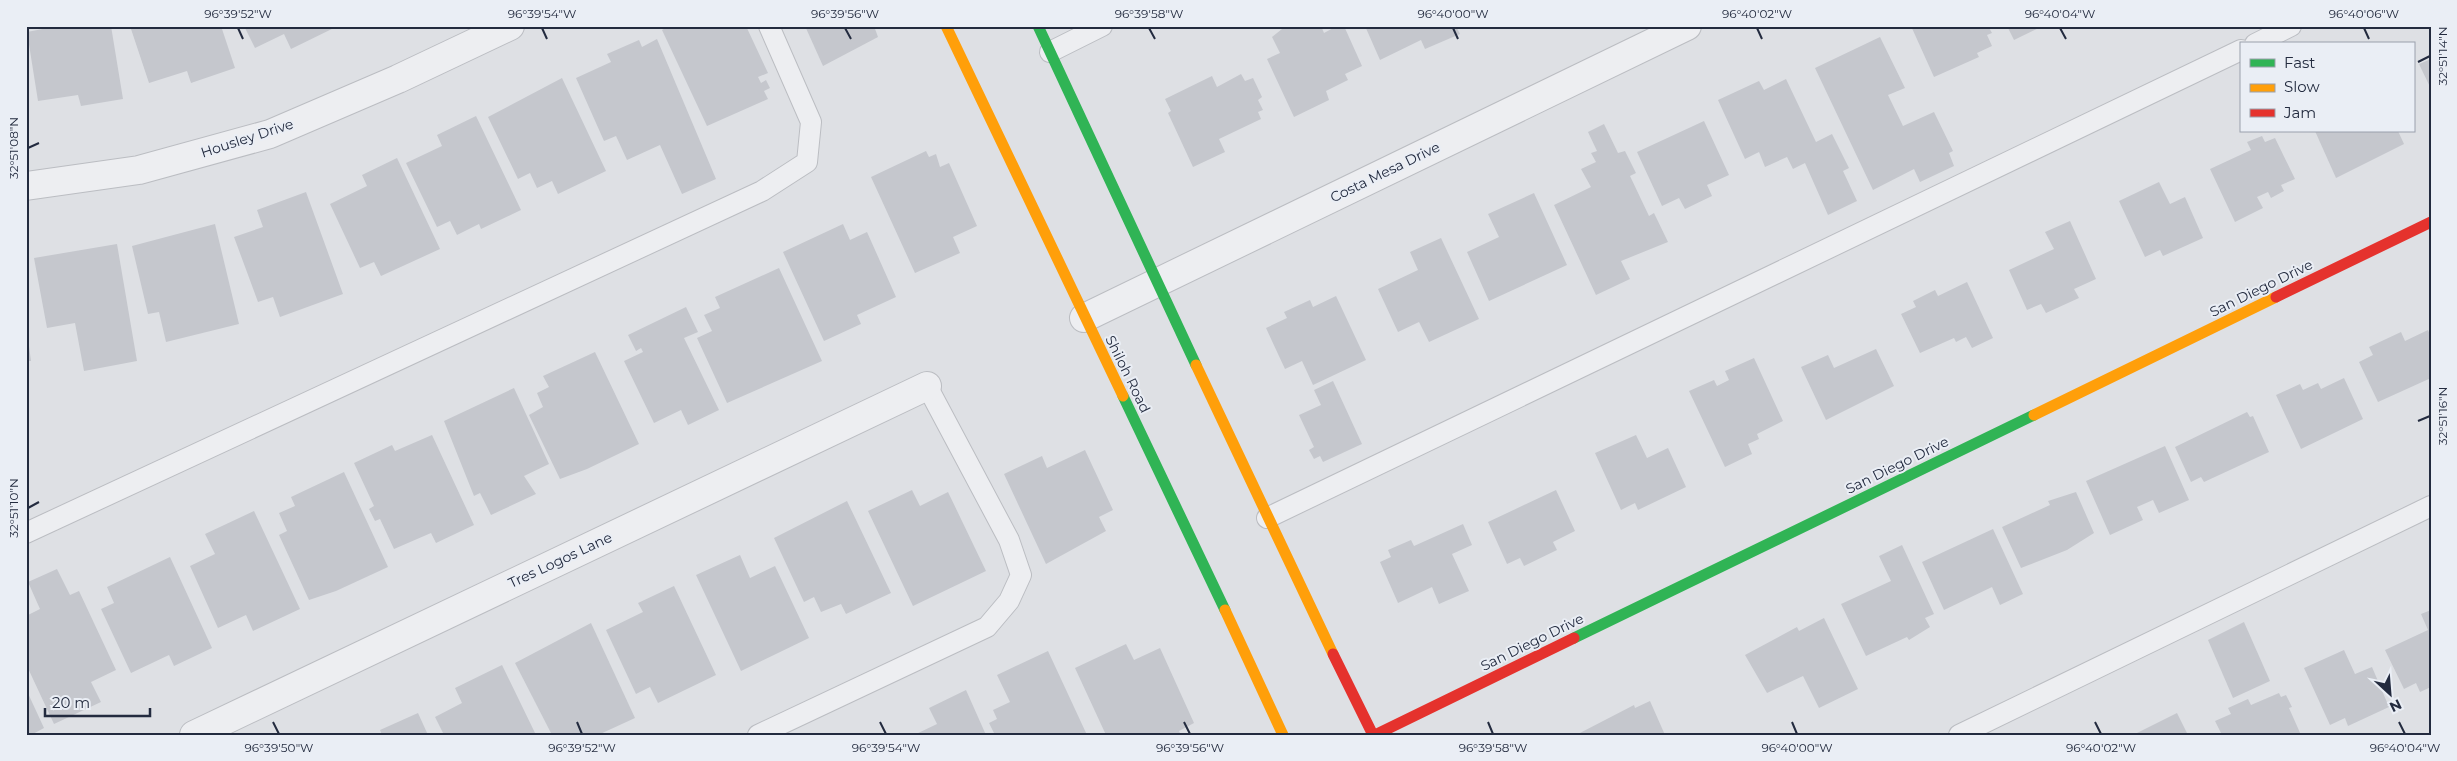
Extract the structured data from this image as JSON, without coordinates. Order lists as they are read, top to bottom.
{
  "streets": {
    "main road": ["San Diego Drive", "Shiloh Road"],
    "street": ["Housley Drive", "Costa Mesa Drive", "Tres Logos Lane"]
  },
  "crossings": [
    ["Costa Mesa Drive", "Shiloh Road"]
  ],
  "legend": ["Fast", "Slow", "Jam"],
  "scale_bar": "20 m",
  "north": "bottom right",
  "coordinates": [
    "96°39'52\"W",
    "96°39'54\"W",
    "96°39'56\"W",
    "96°39'58\"W",
    "96°40'00\"W",
    "96°40'02\"W",
    "96°40'04\"W",
    "96°40'06\"W",
    "32°51'14\"N",
    "32°51'08\"N",
    "32°51'16\"N",
    "32°51'10\"N",
    "96°39'50\"W"
  ]
}
